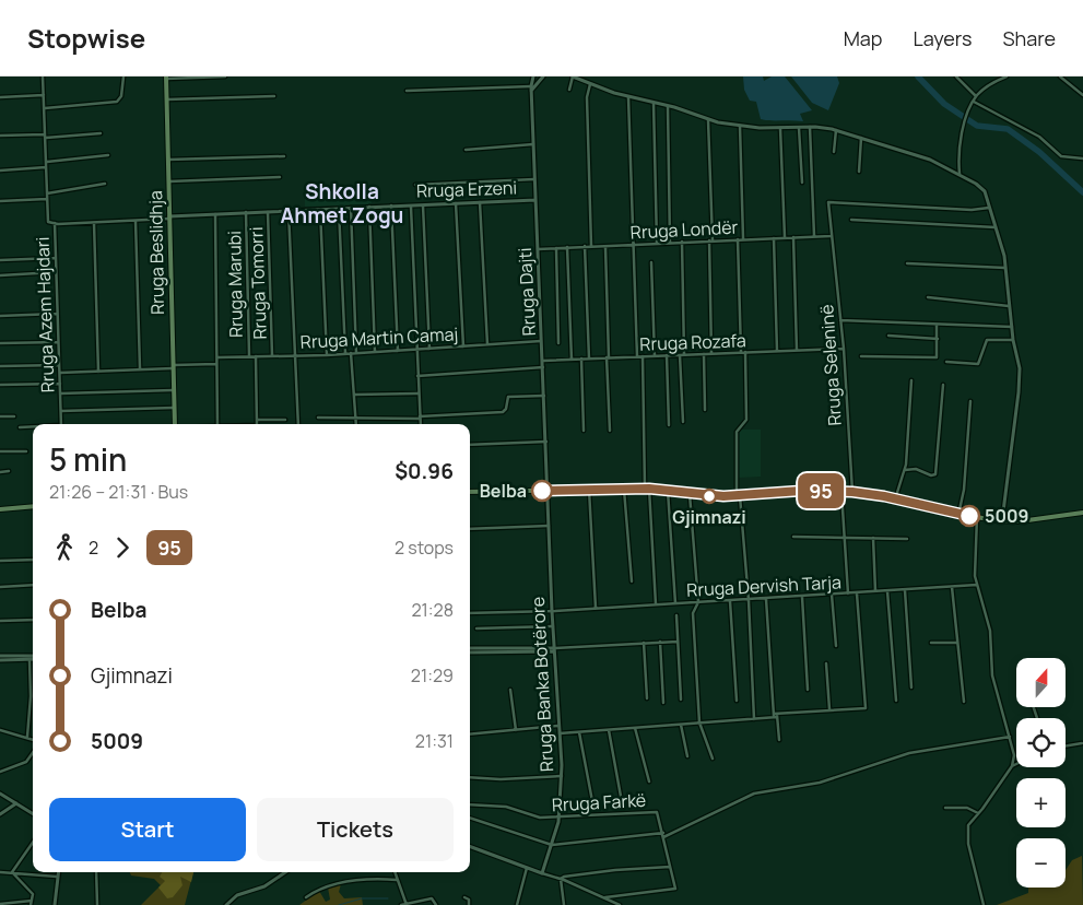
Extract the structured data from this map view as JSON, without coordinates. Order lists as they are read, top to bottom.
{
  "streets": {
    "main road": ["Rruga Beslidhja"],
    "street": [
      "Rruga Erzeni",
      "Rruga Londër",
      "Rruga Tomorri",
      "Rruga Marubi",
      "Rruga Dajti",
      "Rruga Azem Hajdari",
      "Rruga Martin Camaj",
      "Rruga Rozafa",
      "Rruga Seleninë",
      "Rruga Dervish Tarja",
      "Rruga Banka Botërore",
      "Rruga Farkë"
    ]
  },
  "crossings": [
    ["Rruga Erzeni", "Rruga Beslidhja"],
    ["Rruga Erzeni", "Rruga Tomorri"],
    ["Rruga Erzeni", "Rruga Marubi"],
    ["Rruga Erzeni", "Rruga Dajti"],
    ["Rruga Londër", "Rruga Dajti"],
    ["Rruga Londër", "Rruga Seleninë"],
    ["Rruga Tomorri", "Rruga Martin Camaj"],
    ["Rruga Marubi", "Rruga Martin Camaj"],
    ["Rruga Dajti", "Rruga Martin Camaj"],
    ["Rruga Dajti", "Rruga Rozafa"],
    ["Rruga Dajti", "Rruga Banka Botërore"],
    ["Rruga Rozafa", "Rruga Seleninë"],
    ["Rruga Dervish Tarja", "Rruga Banka Botërore"],
    ["Rruga Banka Botërore", "Rruga Farkë"]
  ],
  "districts": ["Shkolla Ahmet Zogu"],
  "places": ["Belba", "Gjimnazi", "5009"],
  "lines": ["bus line 95"],
  "north": "top",
  "page": {
    "header": "Stopwise",
    "nav": ["Map", "Layers", "Share"],
    "on_map": "95",
    "heading": ["5 min", "21:26 – 21:31 · Bus", "$0.96"],
    "legs": ["2", "95", "2 stops"],
    "list": [
      {
        "name": "Belba",
        "value": "21:28"
      },
      {
        "name": "Gjimnazi",
        "value": "21:29"
      },
      {
        "name": "5009",
        "value": "21:31"
      }
    ],
    "map_buttons": ["+", "−"],
    "buttons": ["Start", "Tickets"]
  }
}
